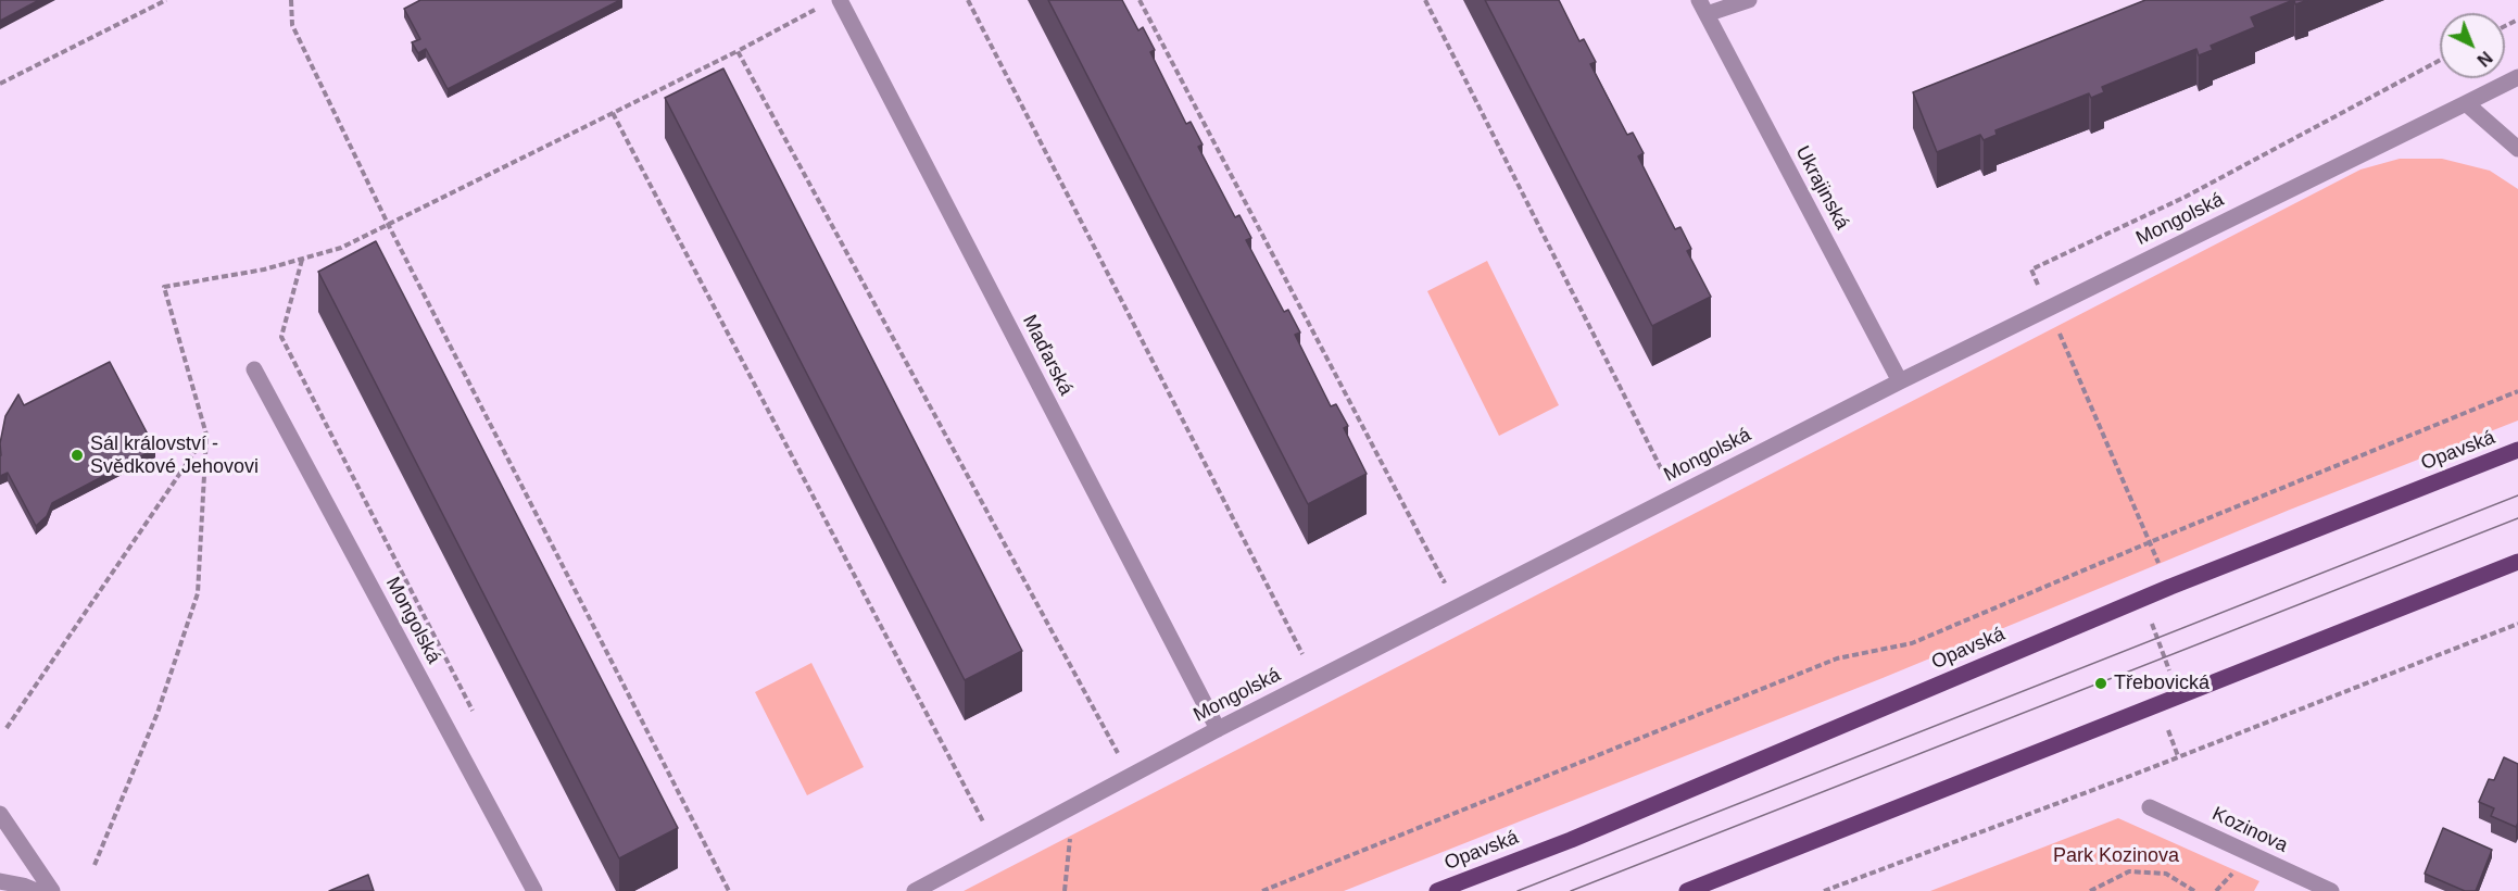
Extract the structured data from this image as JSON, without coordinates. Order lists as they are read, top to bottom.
{
  "streets": {
    "main road": ["Opavská"],
    "street": [
      "Ukrajinská",
      "Mongolská",
      "Maďarská",
      "Kozinova"
    ]
  },
  "crossings": [
    ["Ukrajinská", "Mongolská"],
    ["Mongolská", "Maďarská"]
  ],
  "parks": ["Park Kozinova"],
  "places": ["Sál království - Svědkové Jehovovi", "Třebovická"],
  "north": "bottom right"
}
